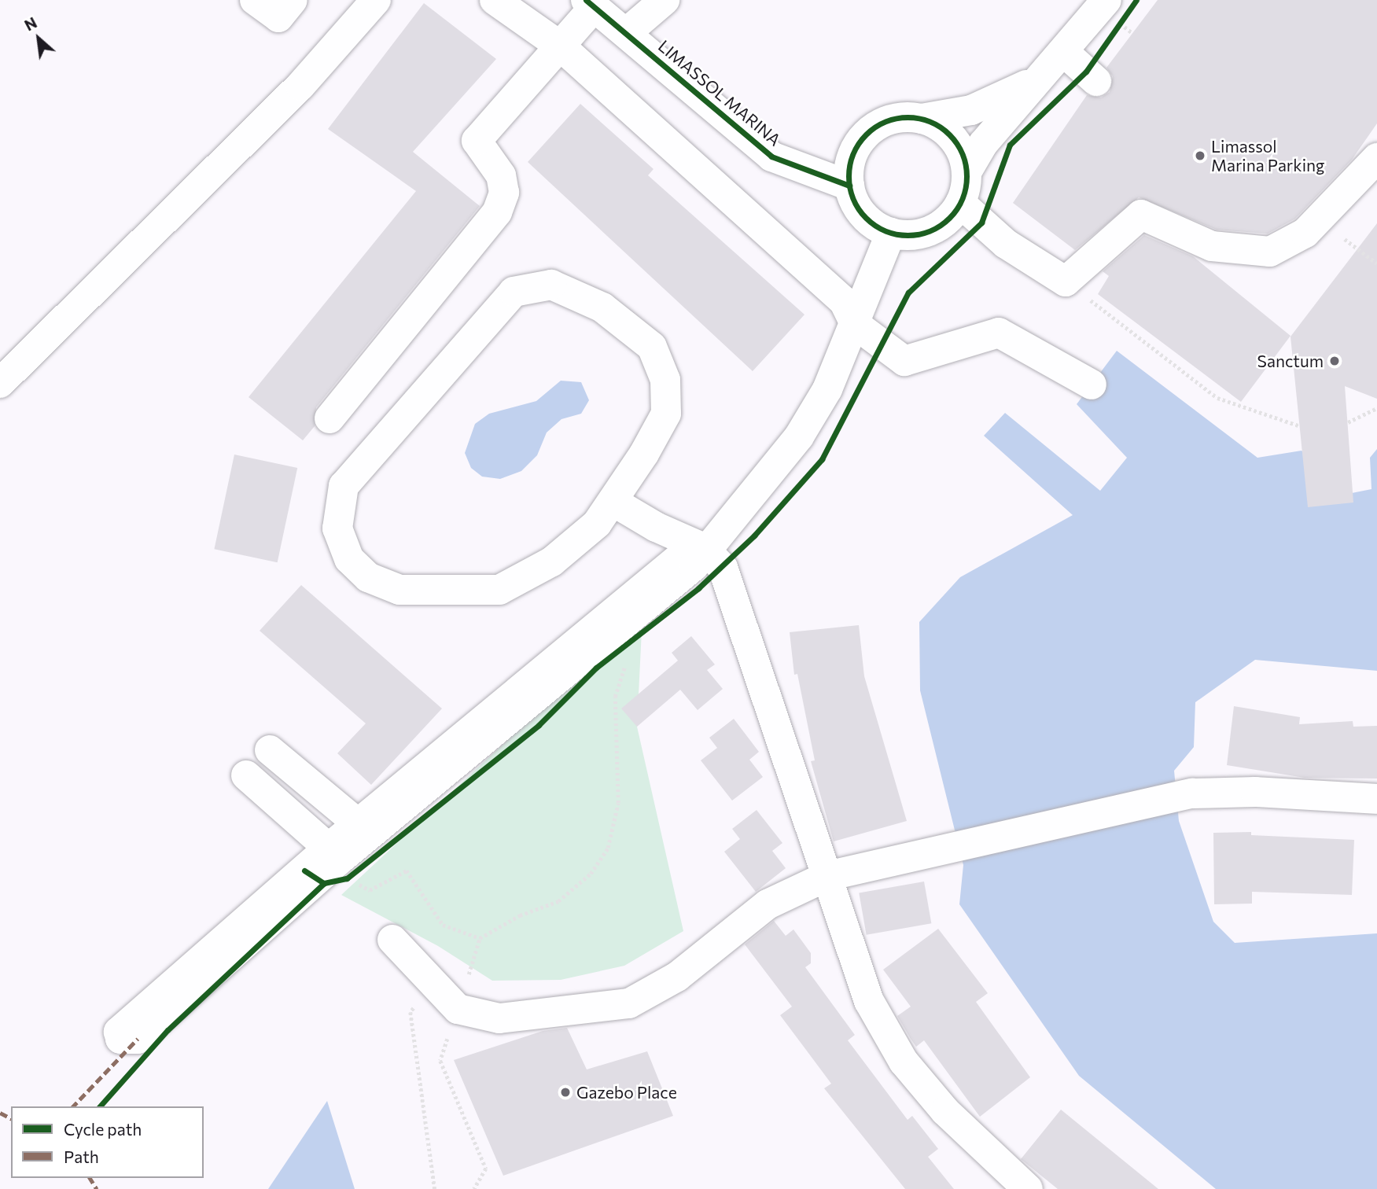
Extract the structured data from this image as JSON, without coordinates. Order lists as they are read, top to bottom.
{
  "streets": {
    "street": ["LIMASSOL MARINA"]
  },
  "places": ["Limassol Marina Parking", "Sanctum", "Gazebo Place"],
  "legend": ["Cycle path", "Path"],
  "north": "top left"
}
